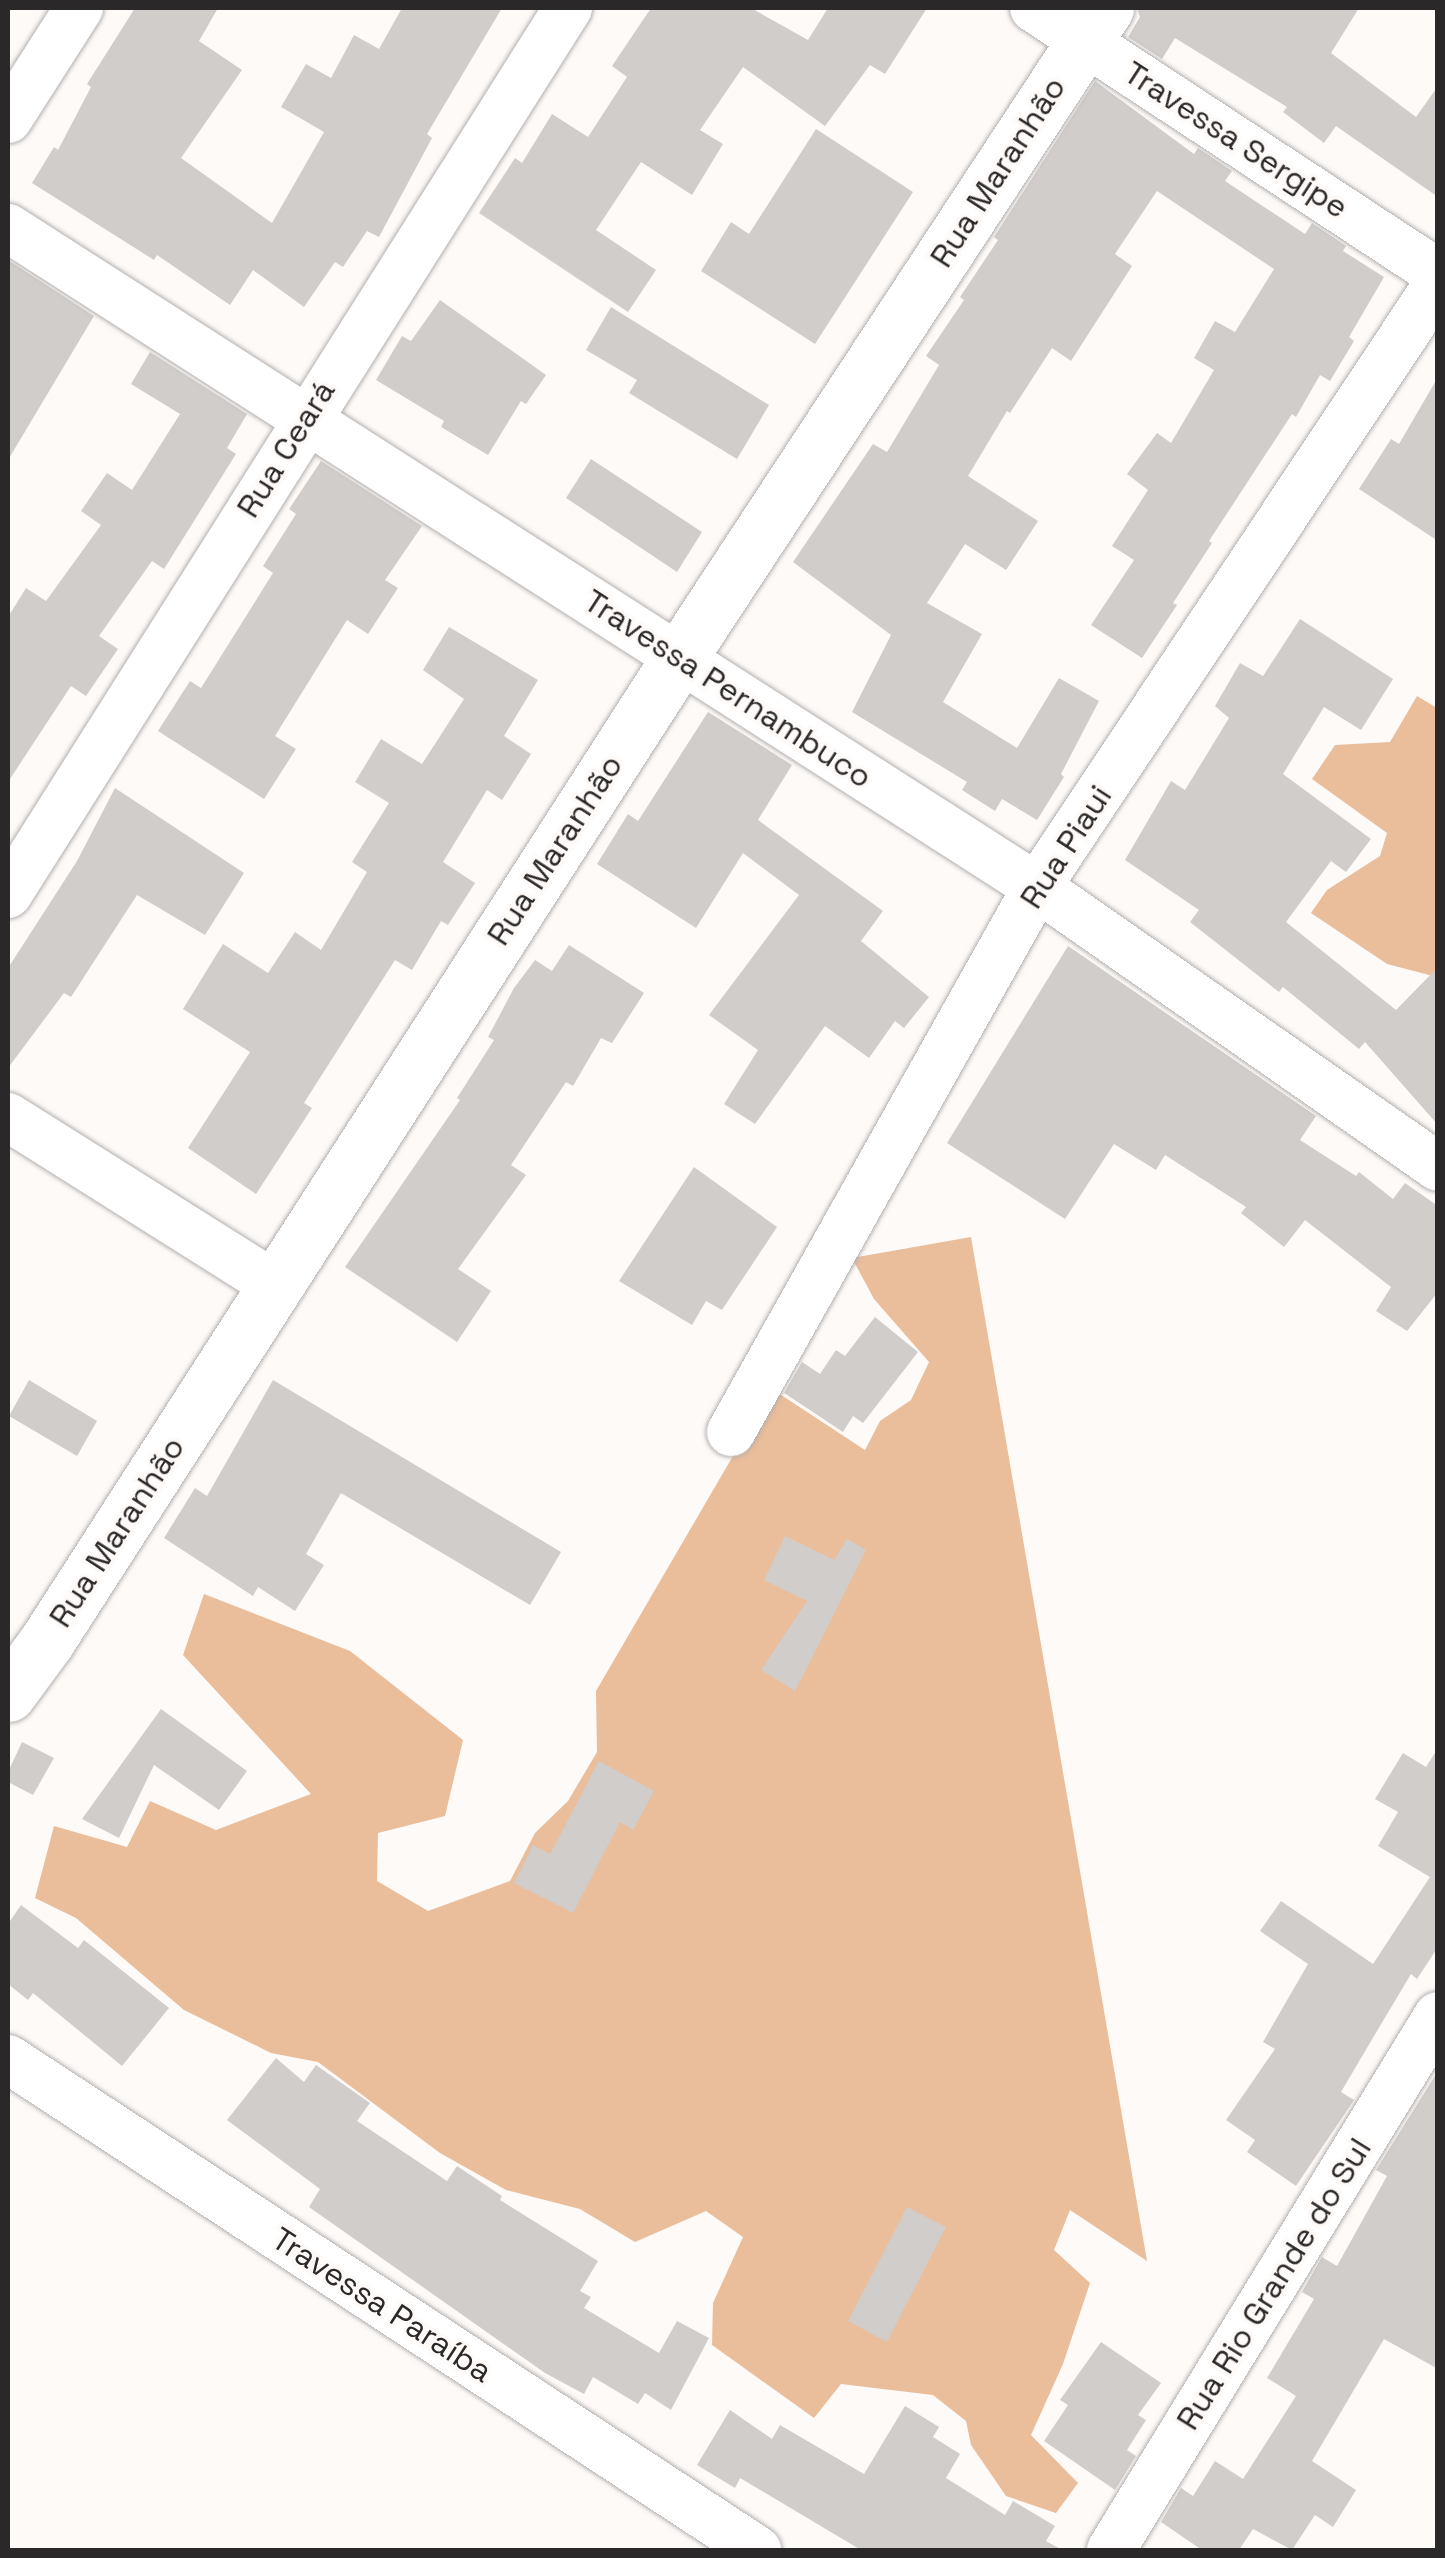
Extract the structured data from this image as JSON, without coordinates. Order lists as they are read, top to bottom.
{
  "streets": {
    "street": [
      "Travessa Sergipe",
      "Rua Maranhão",
      "Rua Ceará",
      "Travessa Pernambuco",
      "Rua Piaui",
      "Rua Rio Grande do Sul",
      "Travessa Paraíba"
    ]
  },
  "crossings": [
    ["Travessa Sergipe", "Rua Maranhão"],
    ["Rua Maranhão", "Travessa Pernambuco"],
    ["Rua Ceará", "Travessa Pernambuco"],
    ["Travessa Pernambuco", "Rua Piaui"]
  ]
}
